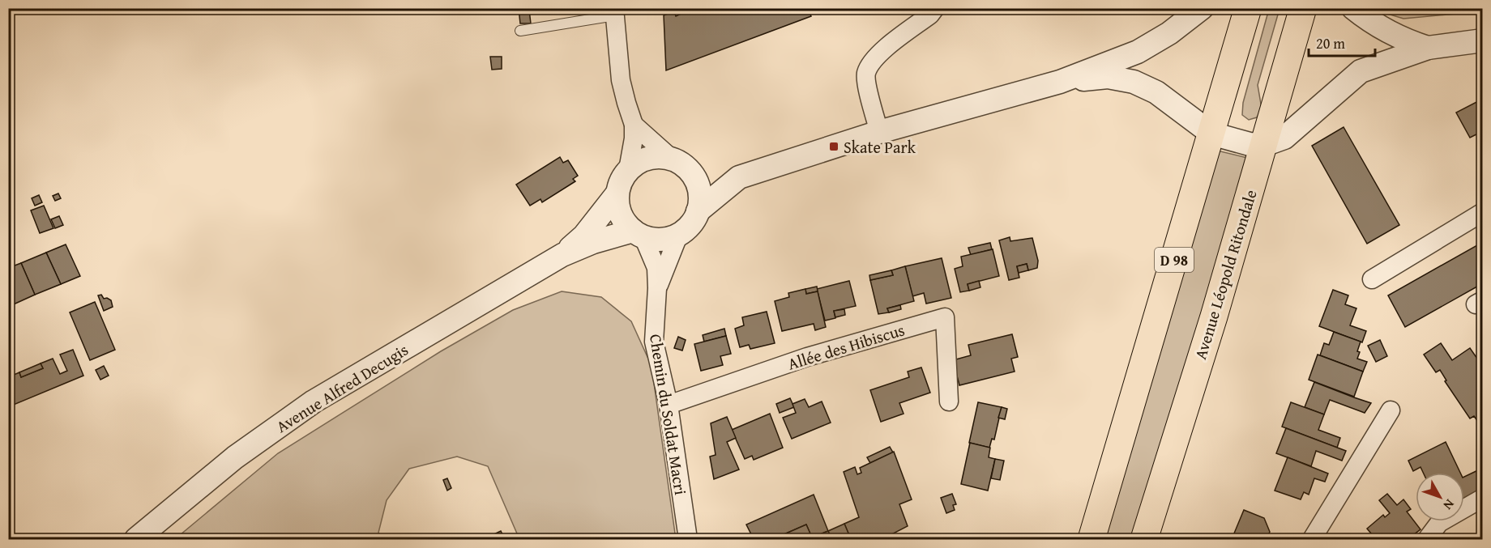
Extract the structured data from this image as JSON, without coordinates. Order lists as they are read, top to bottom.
{
  "streets": {
    "highway": ["D 98", "Avenue Léopold Ritondale"],
    "street": ["Allée des Hibiscus", "Avenue Alfred Decugis", "Chemin du Soldat Macri"]
  },
  "crossings": [
    ["Allée des Hibiscus", "Chemin du Soldat Macri"],
    ["Avenue Alfred Decugis", "Chemin du Soldat Macri"]
  ],
  "places": {
    "transit": ["Skate Park"]
  },
  "scale_bar": "20 m",
  "north": "bottom right"
}
